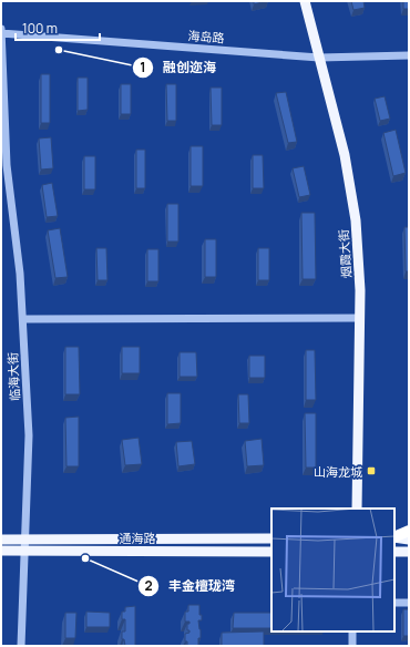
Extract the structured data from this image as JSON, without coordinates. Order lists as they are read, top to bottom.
{
  "streets": {
    "main road": ["烟霞大街", "通海路"],
    "street": ["海岛路", "临海大街"]
  },
  "crossings": [
    ["海岛路", "烟霞大街"],
    ["海岛路", "临海大街"],
    ["临海大街", "通海路"]
  ],
  "places": {
    "other": ["融创迩海", "丰金檀珑湾"],
    "transit": ["山海龙城"]
  },
  "scale_bar": "100 m"
}
